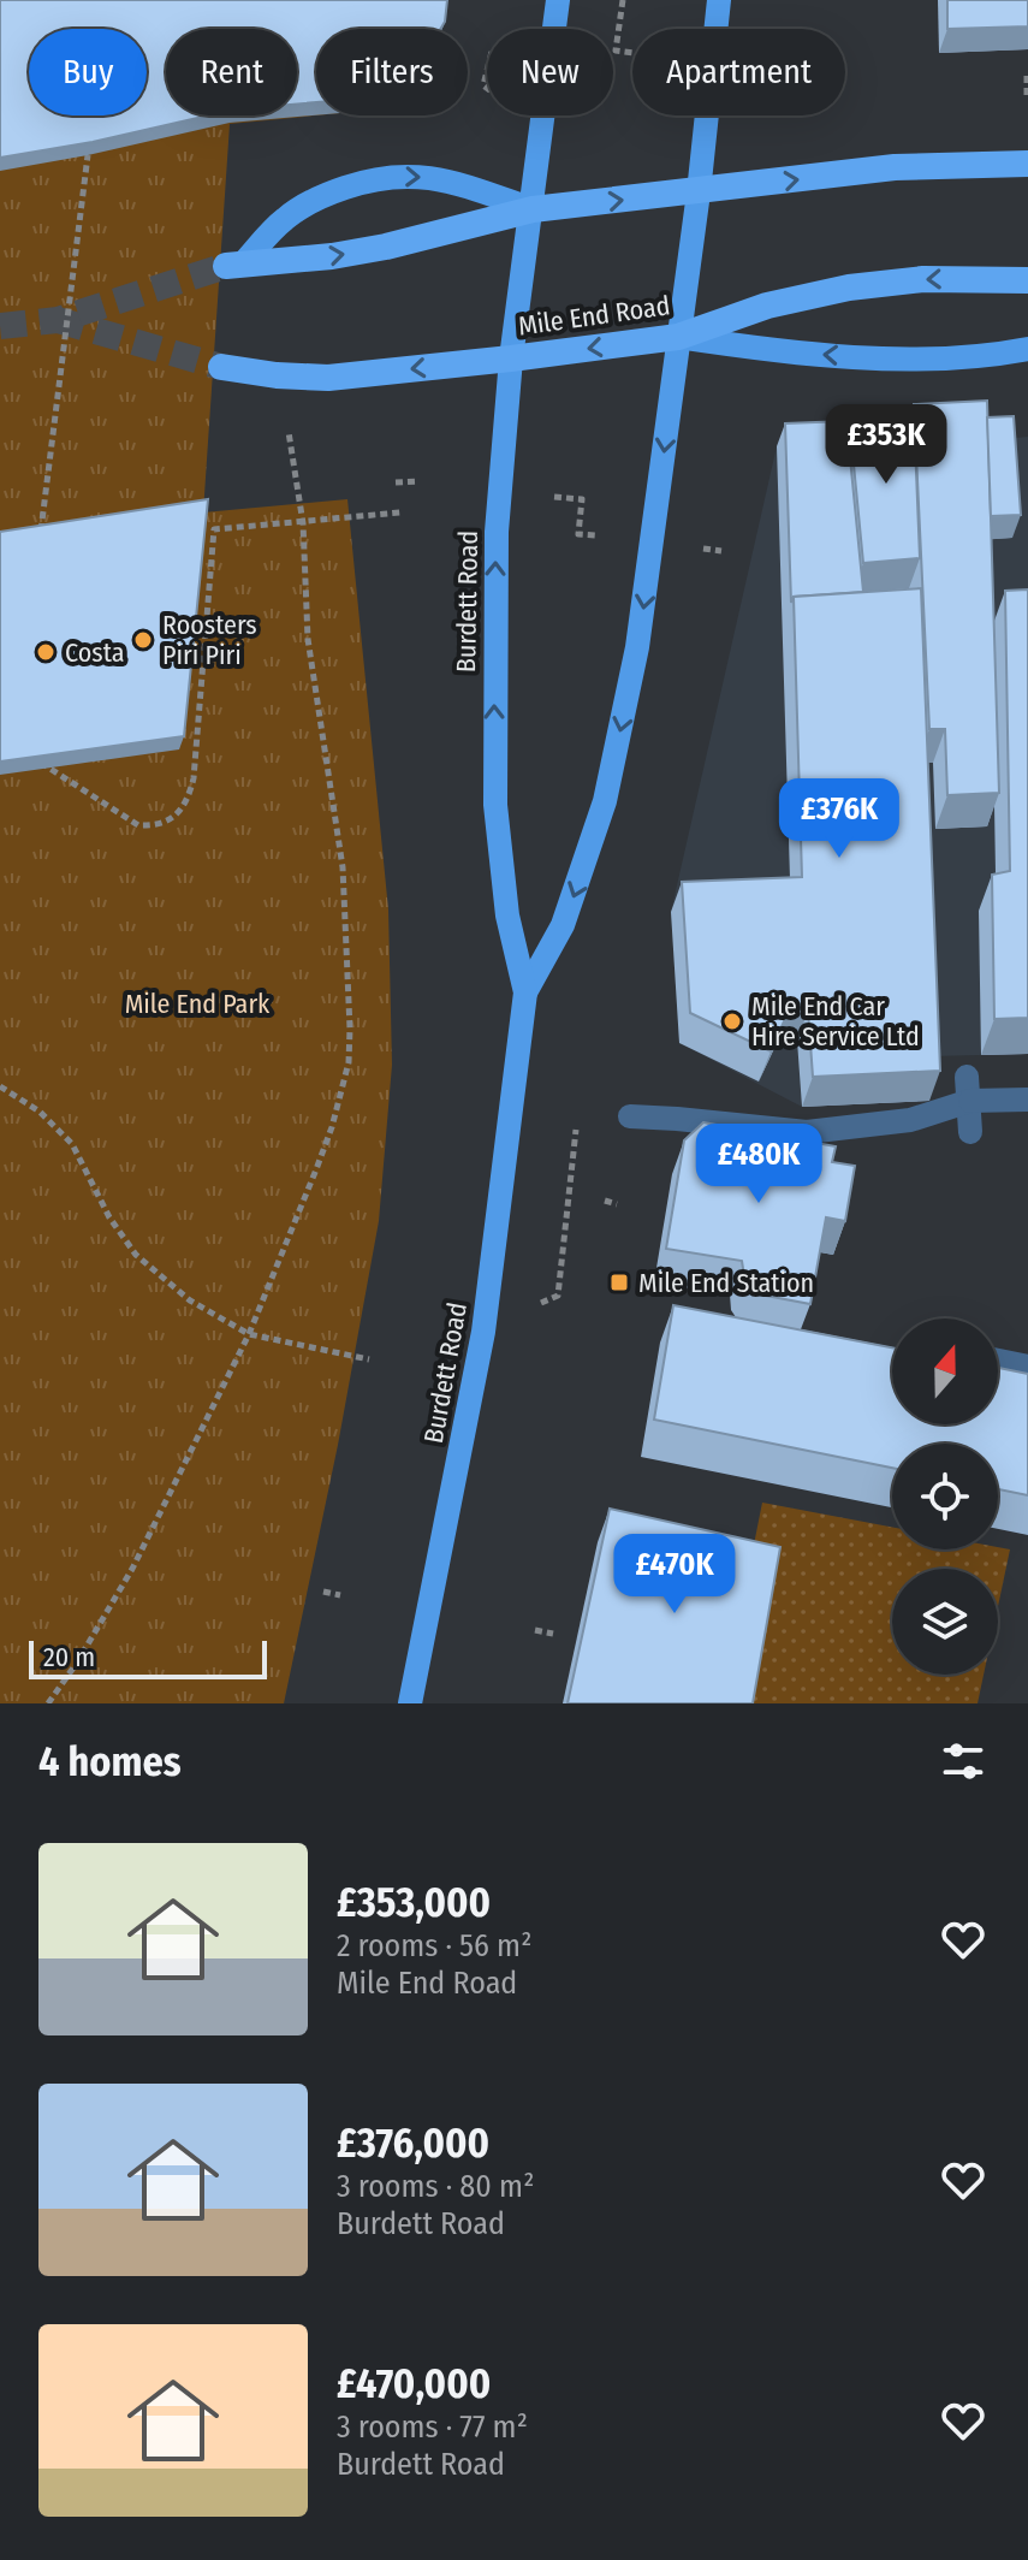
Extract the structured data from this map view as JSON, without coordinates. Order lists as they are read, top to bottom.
{
  "streets": {
    "highway": ["Mile End Road"],
    "main road": ["Burdett Road"]
  },
  "crossings": [
    ["Mile End Road", "Burdett Road"]
  ],
  "parks": ["Mile End Park"],
  "places": {
    "other": ["Roosters Piri Piri", "Costa", "Mile End Car Hire Service Ltd"],
    "transit": ["Mile End Station"]
  },
  "scale_bar": "20 m",
  "north": "top",
  "page": {
    "chip": [
      "Buy",
      "Rent",
      "Filters",
      "New",
      "Apartment"
    ],
    "price": [
      "£353K",
      "£376K",
      "£480K",
      "£470K"
    ],
    "scale": "20 m",
    "heading": "4 homes",
    "list": [
      {
        "name": "£353,000",
        "note": "2 rooms · 56 m² · Mile End Road"
      },
      {
        "name": "£376,000",
        "note": "3 rooms · 80 m² · Burdett Road"
      },
      {
        "name": "£470,000",
        "note": "3 rooms · 77 m² · Burdett Road"
      }
    ]
  }
}
